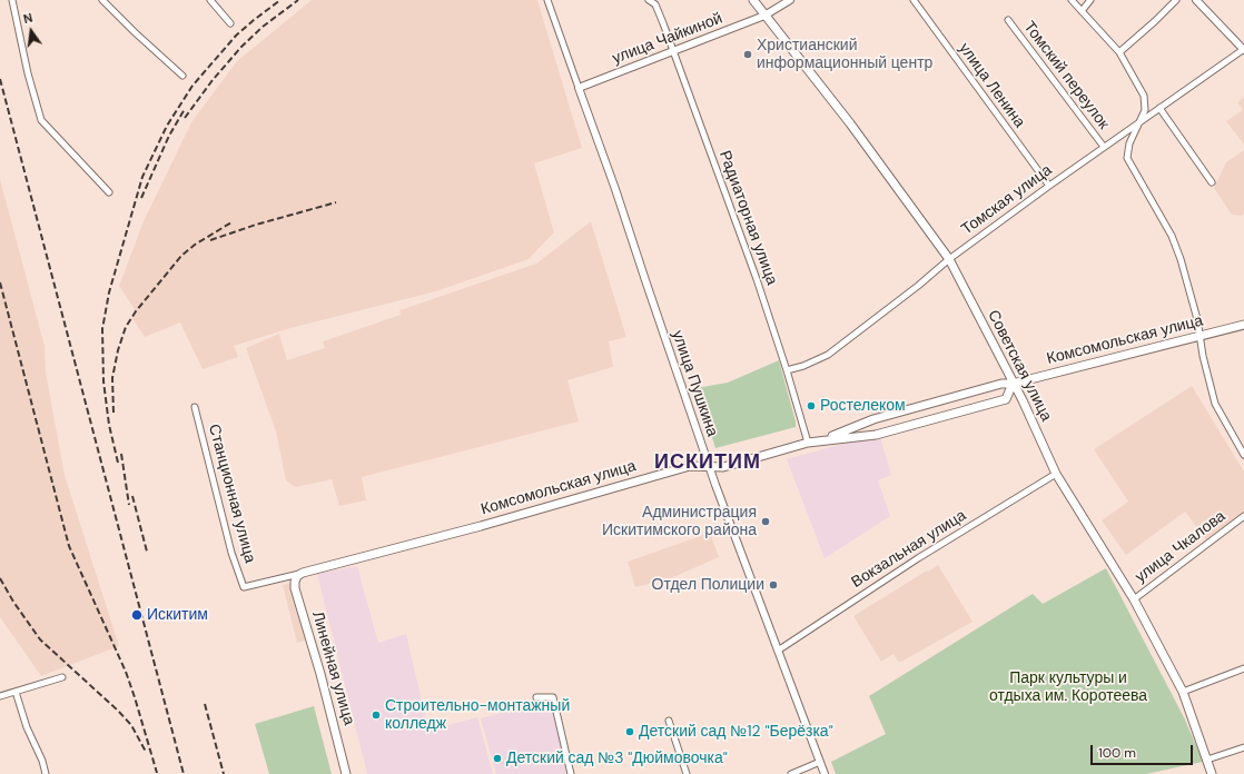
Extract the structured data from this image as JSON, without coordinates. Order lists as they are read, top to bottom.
{
  "streets": {
    "main road": ["Комсомольская улица", "Советская улица", "Линейная улица"],
    "street": [
      "улица Чайкиной",
      "Томский переулок",
      "улица Ленина",
      "Томская улица",
      "Радиаторная улица",
      "улица Пушкина",
      "Станционная улица",
      "улица Чкалова",
      "Вокзальная улица"
    ]
  },
  "crossings": [
    ["улица Чайкиной", "Радиаторная улица"],
    ["улица Чайкиной", "Советская улица"],
    ["улица Чайкиной", "улица Пушкина"],
    ["Томский переулок", "Томская улица"],
    ["улица Ленина", "Томская улица"],
    ["Томская улица", "Радиаторная улица"],
    ["Томская улица", "Советская улица"],
    ["Радиаторная улица", "Комсомольская улица"],
    ["Комсомольская улица", "Советская улица"],
    ["Комсомольская улица", "улица Пушкина"],
    ["Комсомольская улица", "Станционная улица"],
    ["Комсомольская улица", "Линейная улица"],
    ["Советская улица", "улица Чкалова"],
    ["Советская улица", "Вокзальная улица"],
    ["улица Пушкина", "Вокзальная улица"],
    ["Станционная улица", "Линейная улица"]
  ],
  "districts": ["ИСКИТИМ"],
  "parks": ["Парк культуры и отдыха им. Коротеева"],
  "places": [
    "Христианский информационный центр",
    "Ростелеком",
    "Администрация Искитимского района",
    "Отдел Полиции",
    "Искитим",
    "Строительно-монтажный колледж",
    "Детский сад №12 \"Берёзка\"",
    "Детский сад №3 \"Дюймовочка\""
  ],
  "scale_bar": "100 m",
  "north": "top"
}
